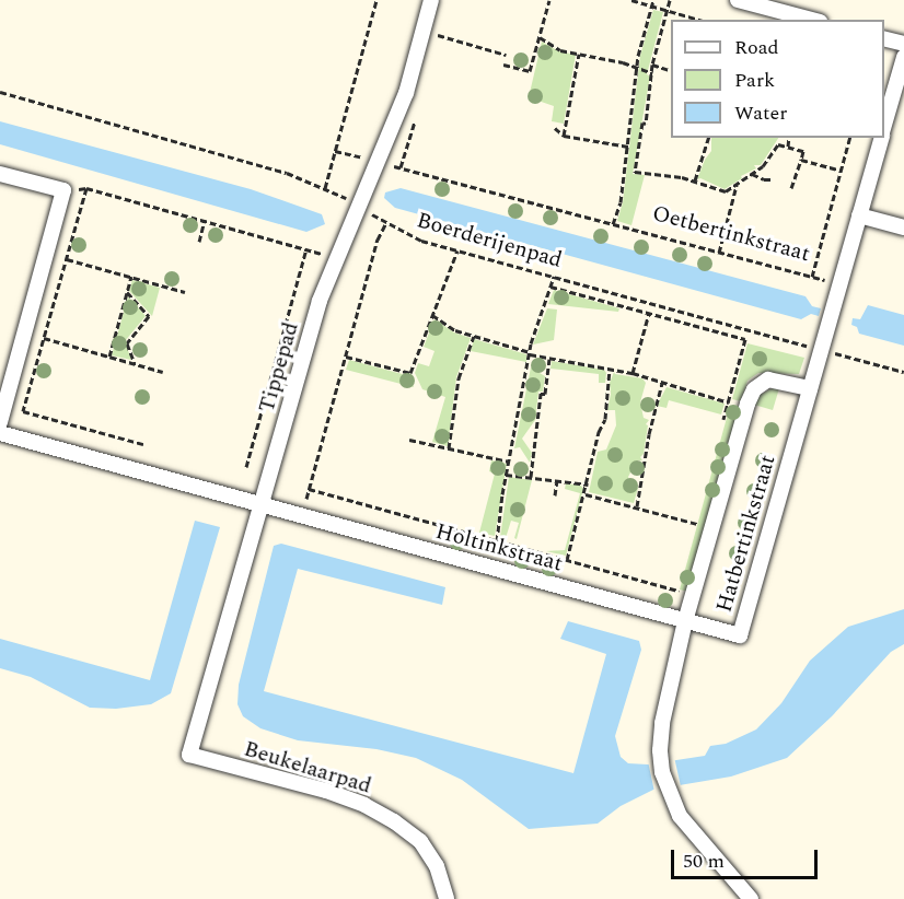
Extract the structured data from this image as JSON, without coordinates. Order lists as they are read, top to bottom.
{
  "streets": {
    "street": [
      "Tippepad",
      "Hatbertinkstraat",
      "Holtinkstraat",
      "Beukelaarpad"
    ],
    "path": ["Oetbertinkstraat", "Boerderijenpad"]
  },
  "crossings": [
    ["Oetbertinkstraat", "Tippepad"],
    ["Boerderijenpad", "Tippepad"],
    ["Boerderijenpad", "Hatbertinkstraat"],
    ["Boerderijenpad", "Holtinkstraat"],
    ["Tippepad", "Holtinkstraat"],
    ["Tippepad", "Beukelaarpad"],
    ["Hatbertinkstraat", "Holtinkstraat"]
  ],
  "legend": ["Road", "Park", "Water"],
  "scale_bar": "50 m"
}
